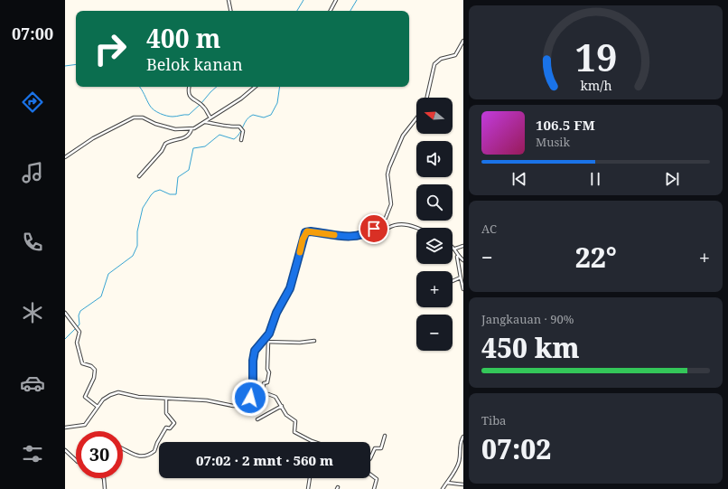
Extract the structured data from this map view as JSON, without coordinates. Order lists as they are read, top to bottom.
{
  "north": "left",
  "page": {
    "tabs": "07:00",
    "turn": ["400 m", "Belok kanan"],
    "map_buttons": ["+", "−"],
    "song": ["106.5 FM", "Musik"],
    "tile": [
      "AC",
      ["Jangkauan · 90%", "450 km"],
      ["Tiba", "07:02"]
    ],
    "heat": ["−", "22°", "+"],
    "limit": "30",
    "trip": "07:02 · 2 mnt · 560 m",
    "gauge": ["19", "km/h"]
  }
}
